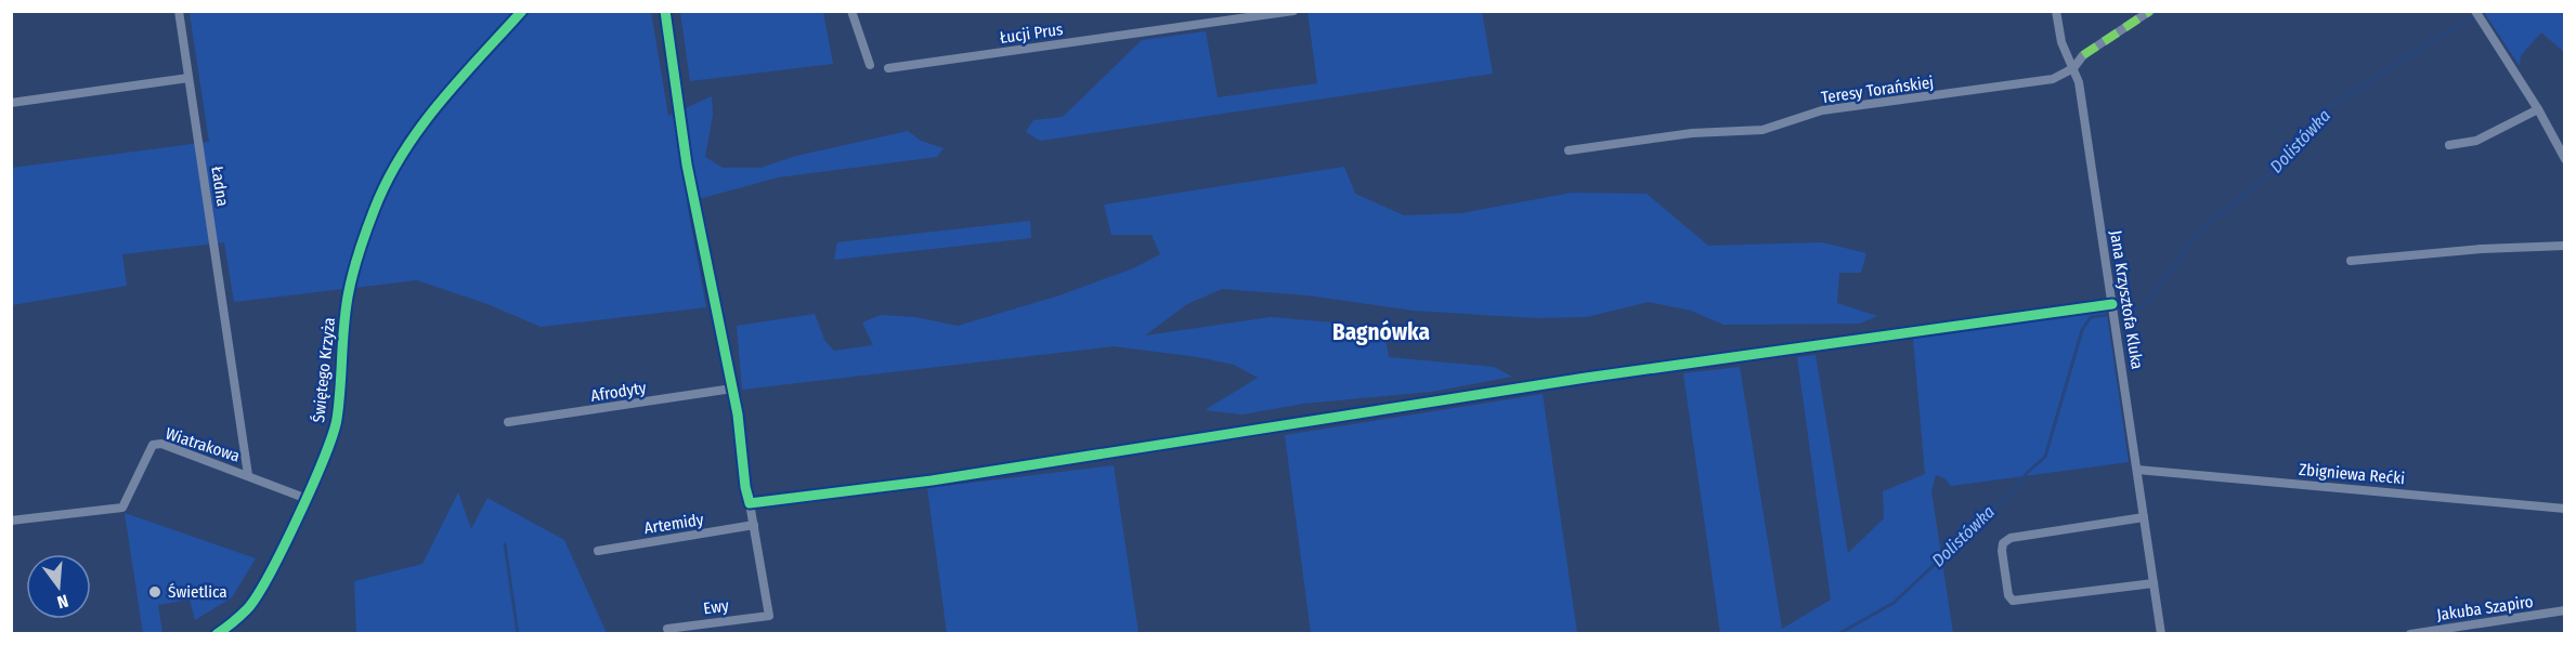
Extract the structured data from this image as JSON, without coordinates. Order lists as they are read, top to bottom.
{
  "streets": {
    "street": [
      "Łucji Prus",
      "Teresy Torańskiej",
      "Ładna",
      "Jana Krzysztofa Kluka",
      "Świętego Krzyża",
      "Afrodyty",
      "Wiatrakowa",
      "Zbigniewa Rećki",
      "Artemidy",
      "Ewy",
      "Jakuba Szapiro"
    ]
  },
  "crossings": [
    ["Teresy Torańskiej", "Jana Krzysztofa Kluka"],
    ["Ładna", "Wiatrakowa"],
    ["Jana Krzysztofa Kluka", "Zbigniewa Rećki"],
    ["Świętego Krzyża", "Wiatrakowa"],
    ["Artemidy", "Ewy"]
  ],
  "districts": ["Bagnówka"],
  "water": ["Dolistówka"],
  "places": ["Świetlica"],
  "north": "bottom"
}
